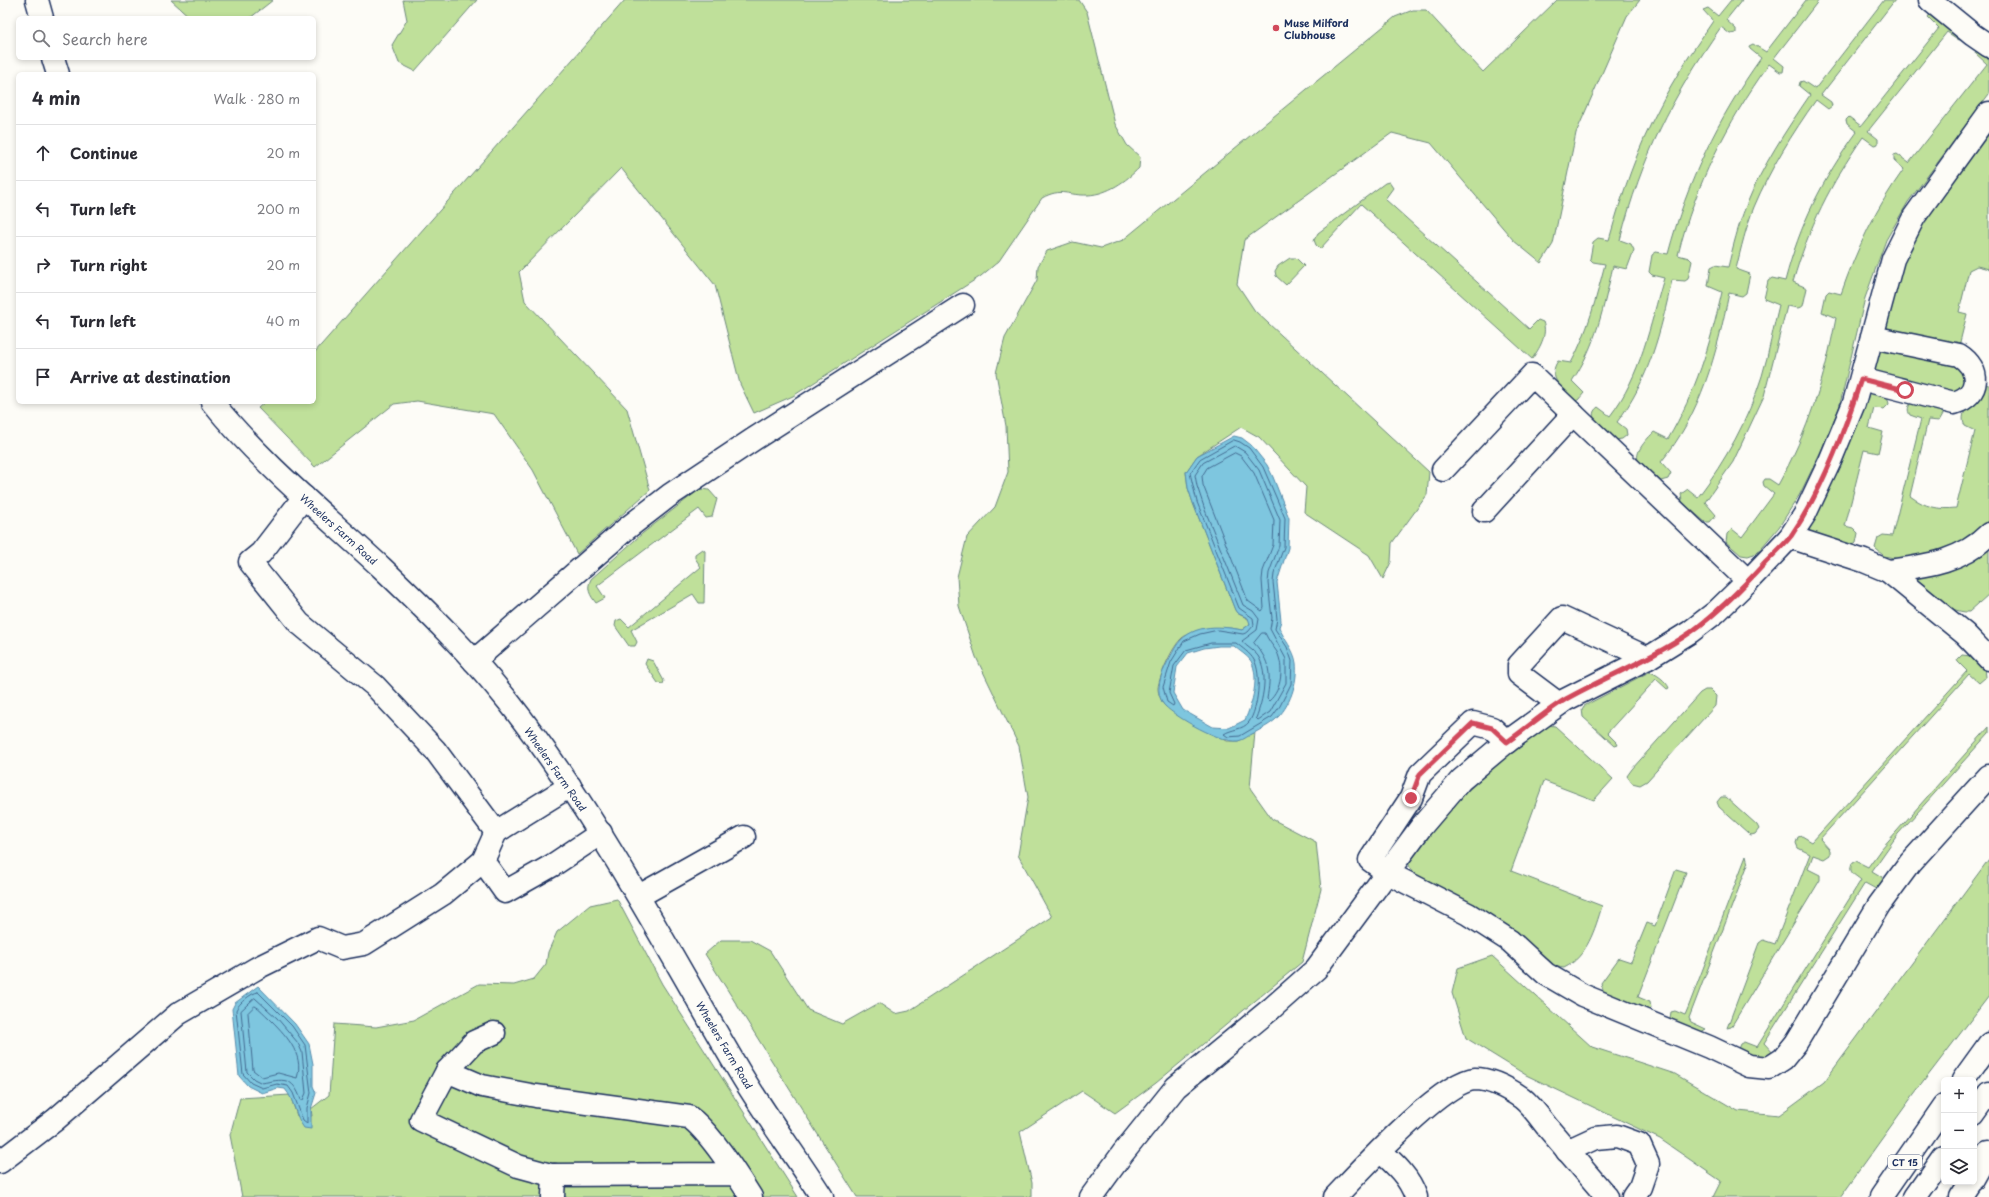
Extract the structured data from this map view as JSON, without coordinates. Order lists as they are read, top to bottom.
{
  "streets": {
    "main road": ["Wheelers Farm Road", "CT 15"]
  },
  "places": ["Muse Milford Clubhouse"],
  "page": {
    "search": "Search here",
    "heading": ["4 min", "Walk · 280 m"],
    "list": [
      ["Continue", "20 m"],
      ["Turn left", "200 m"],
      ["Turn right", "20 m"],
      ["Turn left", "40 m"],
      "Arrive at destination"
    ],
    "map_buttons": ["+", "−"]
  }
}
